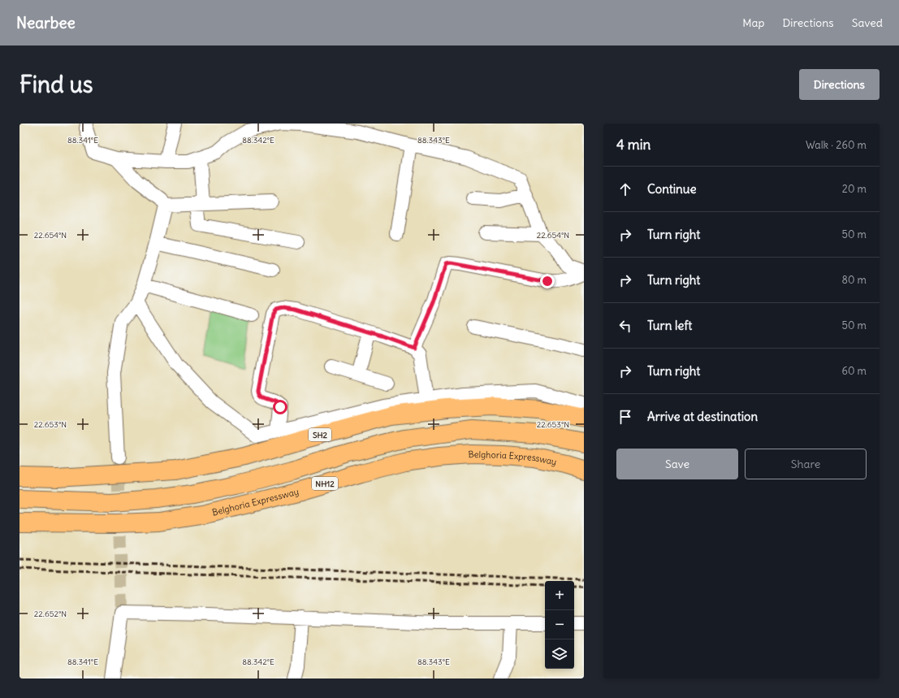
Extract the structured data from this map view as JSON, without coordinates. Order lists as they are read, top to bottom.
{
  "streets": {
    "main road": ["SH2", "Belghoria Expressway", "NH12"]
  },
  "page": {
    "header": "Nearbee",
    "nav": ["Map", "Directions", "Saved"],
    "buttons": [
      "Directions",
      ["Save", "Share"]
    ],
    "title": "Find us",
    "heading": ["4 min", "Walk · 260 m"],
    "list": [
      ["Continue", "20 m"],
      ["Turn right", "50 m"],
      ["Turn right", "80 m"],
      ["Turn left", "50 m"],
      ["Turn right", "60 m"],
      "Arrive at destination"
    ],
    "map_buttons": ["+", "−"]
  },
  "coordinates": [
    "88.341°E",
    "88.342°E",
    "88.343°E",
    "22.654°N",
    "22.653°N",
    "22.652°N"
  ]
}
